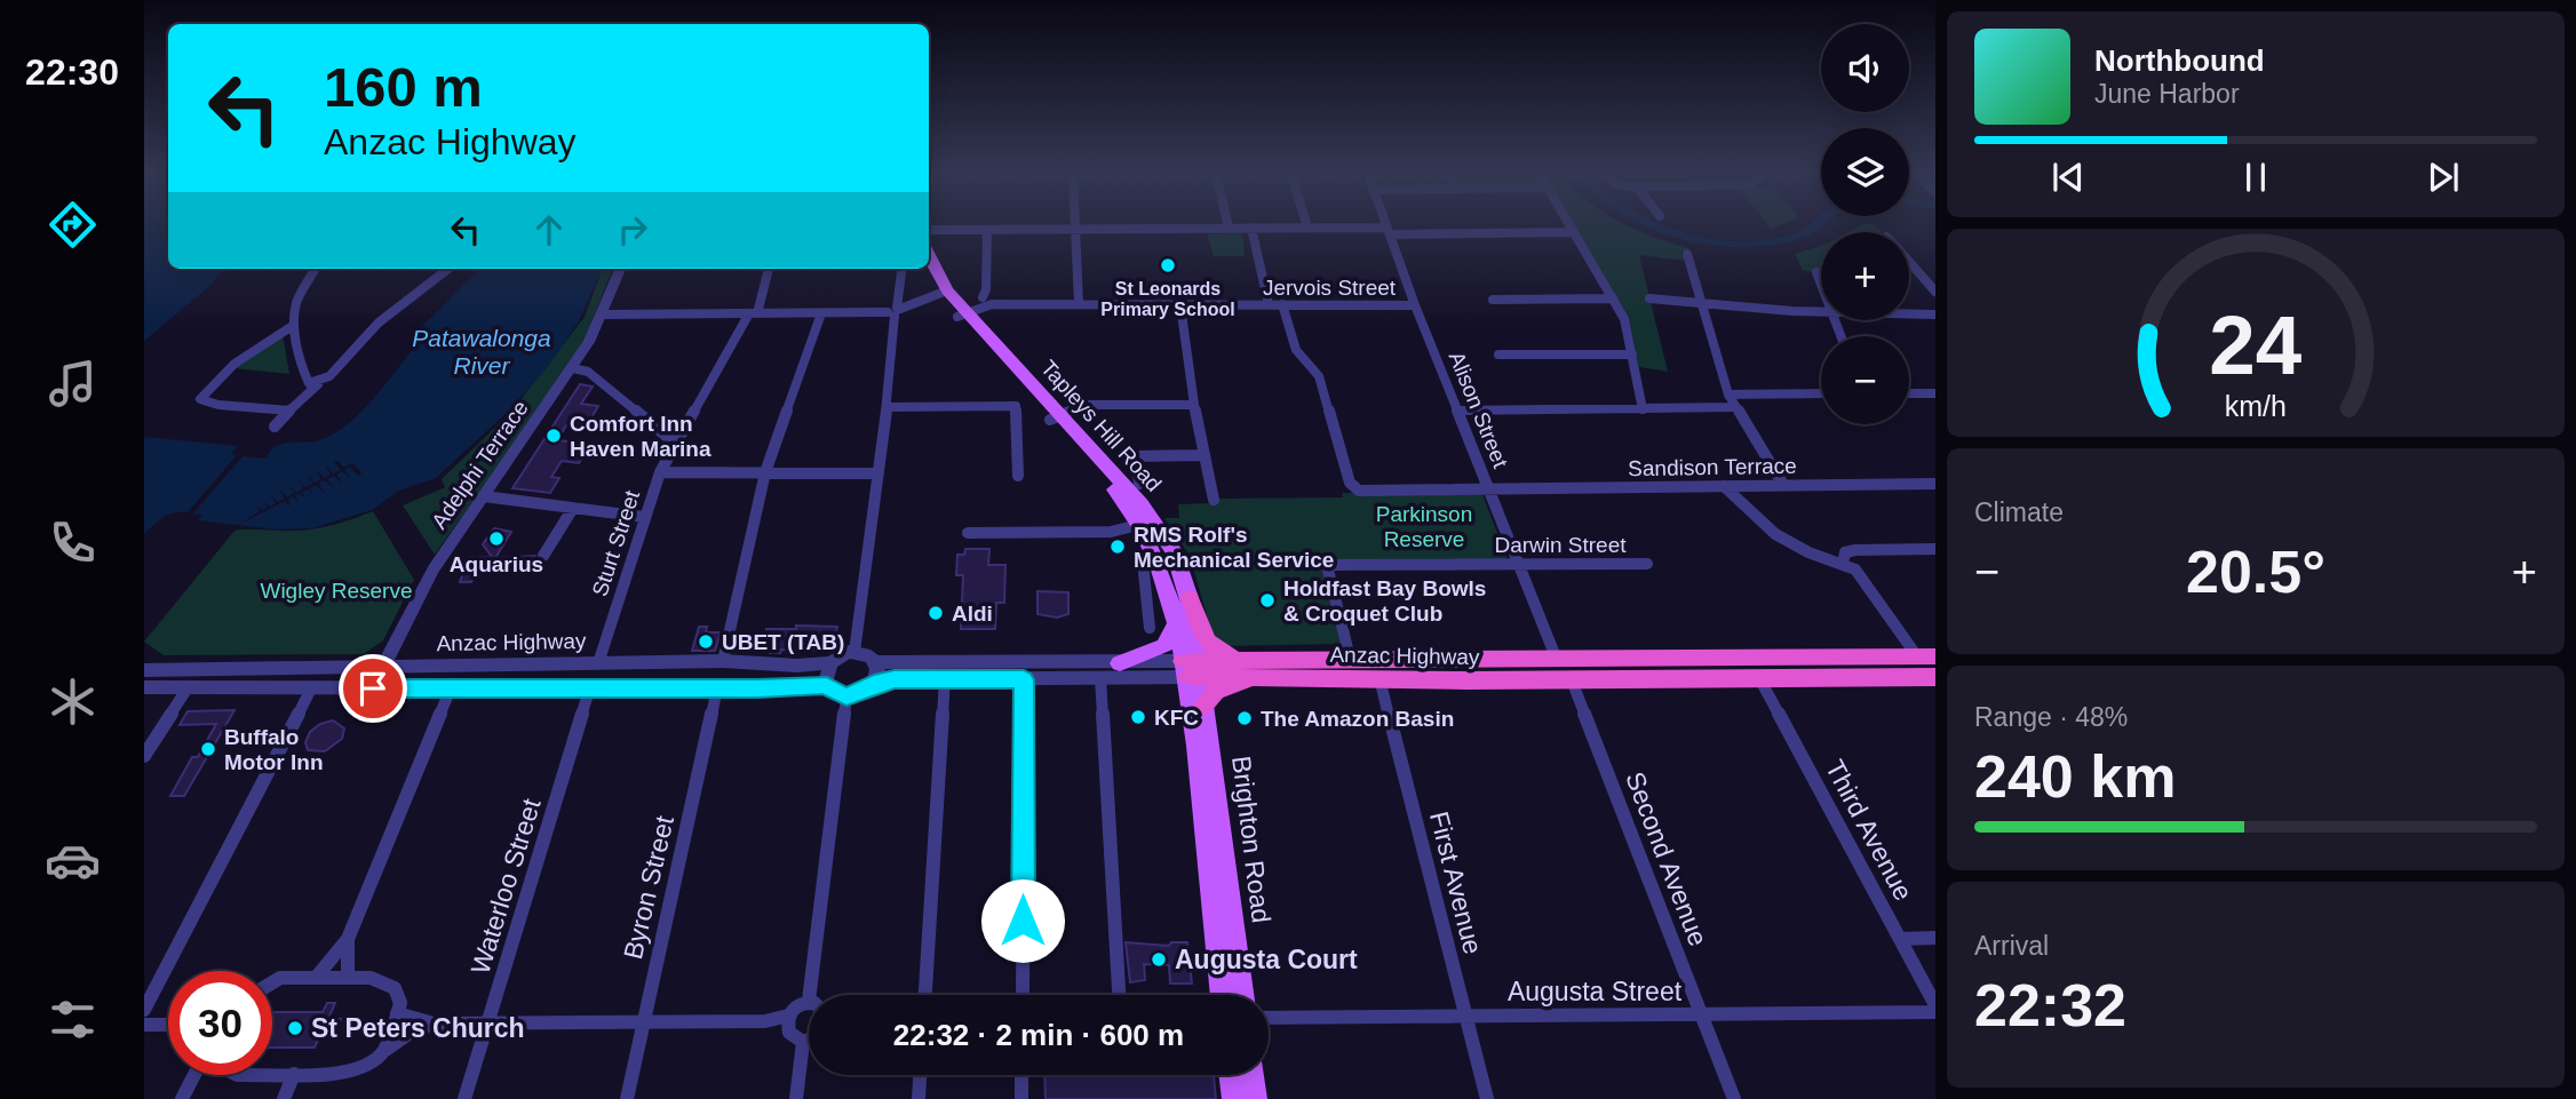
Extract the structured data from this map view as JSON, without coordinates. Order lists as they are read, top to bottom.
{
  "streets": {
    "highway": ["Anzac Highway"],
    "main road": ["Tapleys Hill Road", "Brighton Road"],
    "street": [
      "Jervois Street",
      "Alison Street",
      "Adelphi Terrace",
      "Sandison Terrace",
      "Sturt Street",
      "Darwin Street",
      "Third Avenue",
      "Second Avenue",
      "First Avenue",
      "Waterloo Street",
      "Byron Street",
      "Augusta Street"
    ]
  },
  "crossings": [
    ["Jervois Street", "Alison Street"],
    ["Jervois Street", "Tapleys Hill Road"],
    ["Jervois Street", "Sandison Terrace"],
    ["Alison Street", "Sandison Terrace"],
    ["Alison Street", "Darwin Street"],
    ["Alison Street", "Anzac Highway"],
    ["Tapleys Hill Road", "Anzac Highway"],
    ["Tapleys Hill Road", "Brighton Road"],
    ["Adelphi Terrace", "Anzac Highway"],
    ["Sturt Street", "Anzac Highway"],
    ["Darwin Street", "Anzac Highway"],
    ["Anzac Highway", "Third Avenue"],
    ["Anzac Highway", "Brighton Road"],
    ["Anzac Highway", "Second Avenue"],
    ["Anzac Highway", "First Avenue"],
    ["Anzac Highway", "Waterloo Street"],
    ["Anzac Highway", "Byron Street"],
    ["Second Avenue", "Augusta Street"],
    ["First Avenue", "Augusta Street"]
  ],
  "water": ["Patawalonga River"],
  "parks": ["Parkinson Reserve", "Wigley Reserve"],
  "places": [
    "St Leonards Primary School",
    "Comfort Inn Haven Marina",
    "Aquarius",
    "RMS Rolf's Mechanical Service",
    "Holdfast Bay Bowls & Croquet Club",
    "Aldi",
    "UBET (TAB)",
    "KFC",
    "The Amazon Basin",
    "Buffalo Motor Inn",
    "Augusta Court",
    "St Peters Church"
  ],
  "page": {
    "tabs": "22:30",
    "map_buttons": ["+", "−"],
    "turn": ["160 m", "Anzac Highway"],
    "song": ["Northbound", "June Harbor"],
    "tile": [
      "Climate",
      ["Range · 48%", "240 km"],
      ["Arrival", "22:32"]
    ],
    "heat": ["−", "20.5°", "+"],
    "limit": "30",
    "trip": "22:32 · 2 min · 600 m",
    "gauge": ["24", "km/h"]
  }
}
